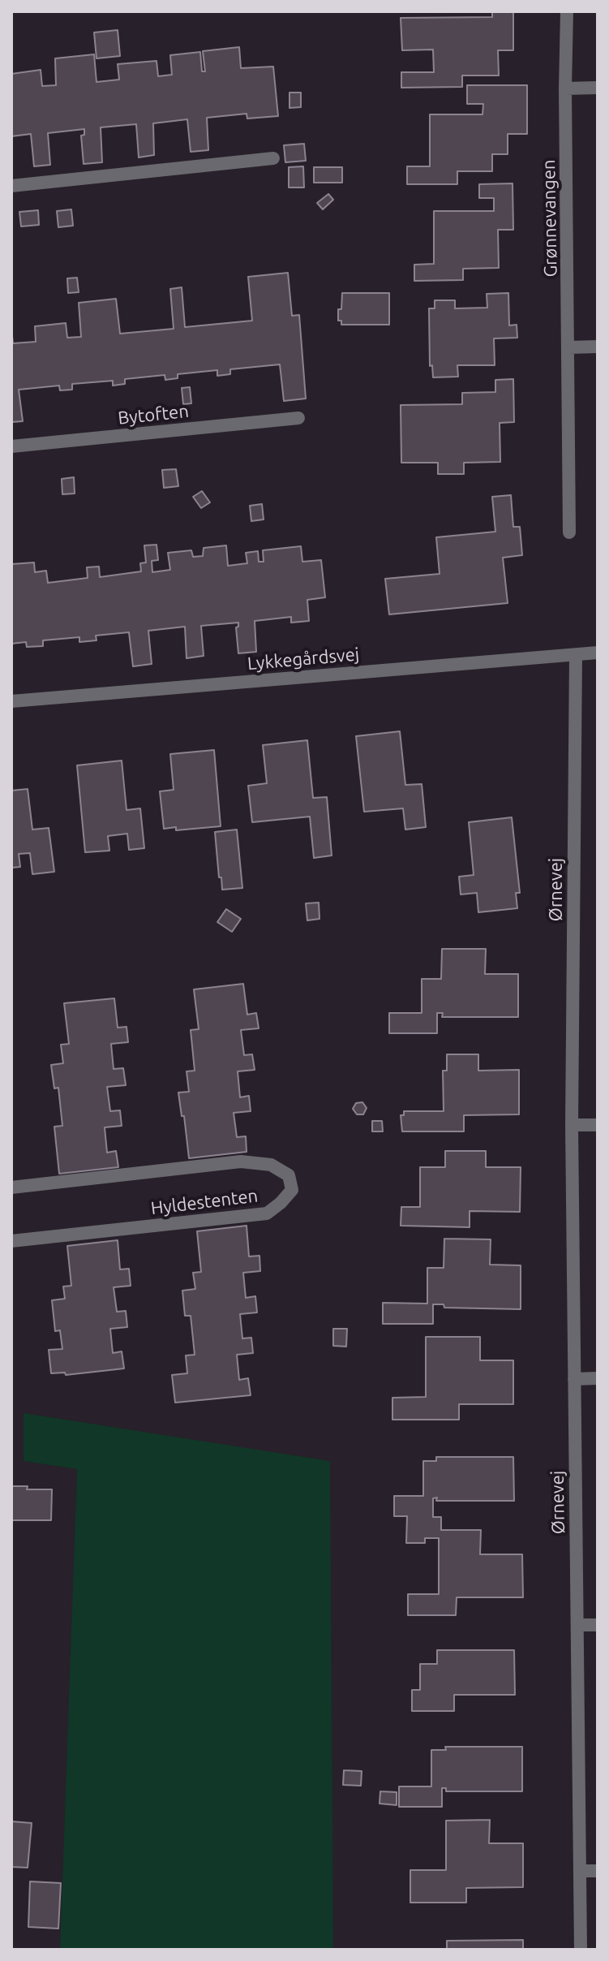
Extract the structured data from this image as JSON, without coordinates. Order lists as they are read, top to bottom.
{
  "streets": {
    "street": [
      "Grønnevangen",
      "Bytoften",
      "Lykkegårdsvej",
      "Ørnevej",
      "Hyldestenten"
    ]
  },
  "crossings": [
    ["Lykkegårdsvej", "Ørnevej"]
  ]
}
